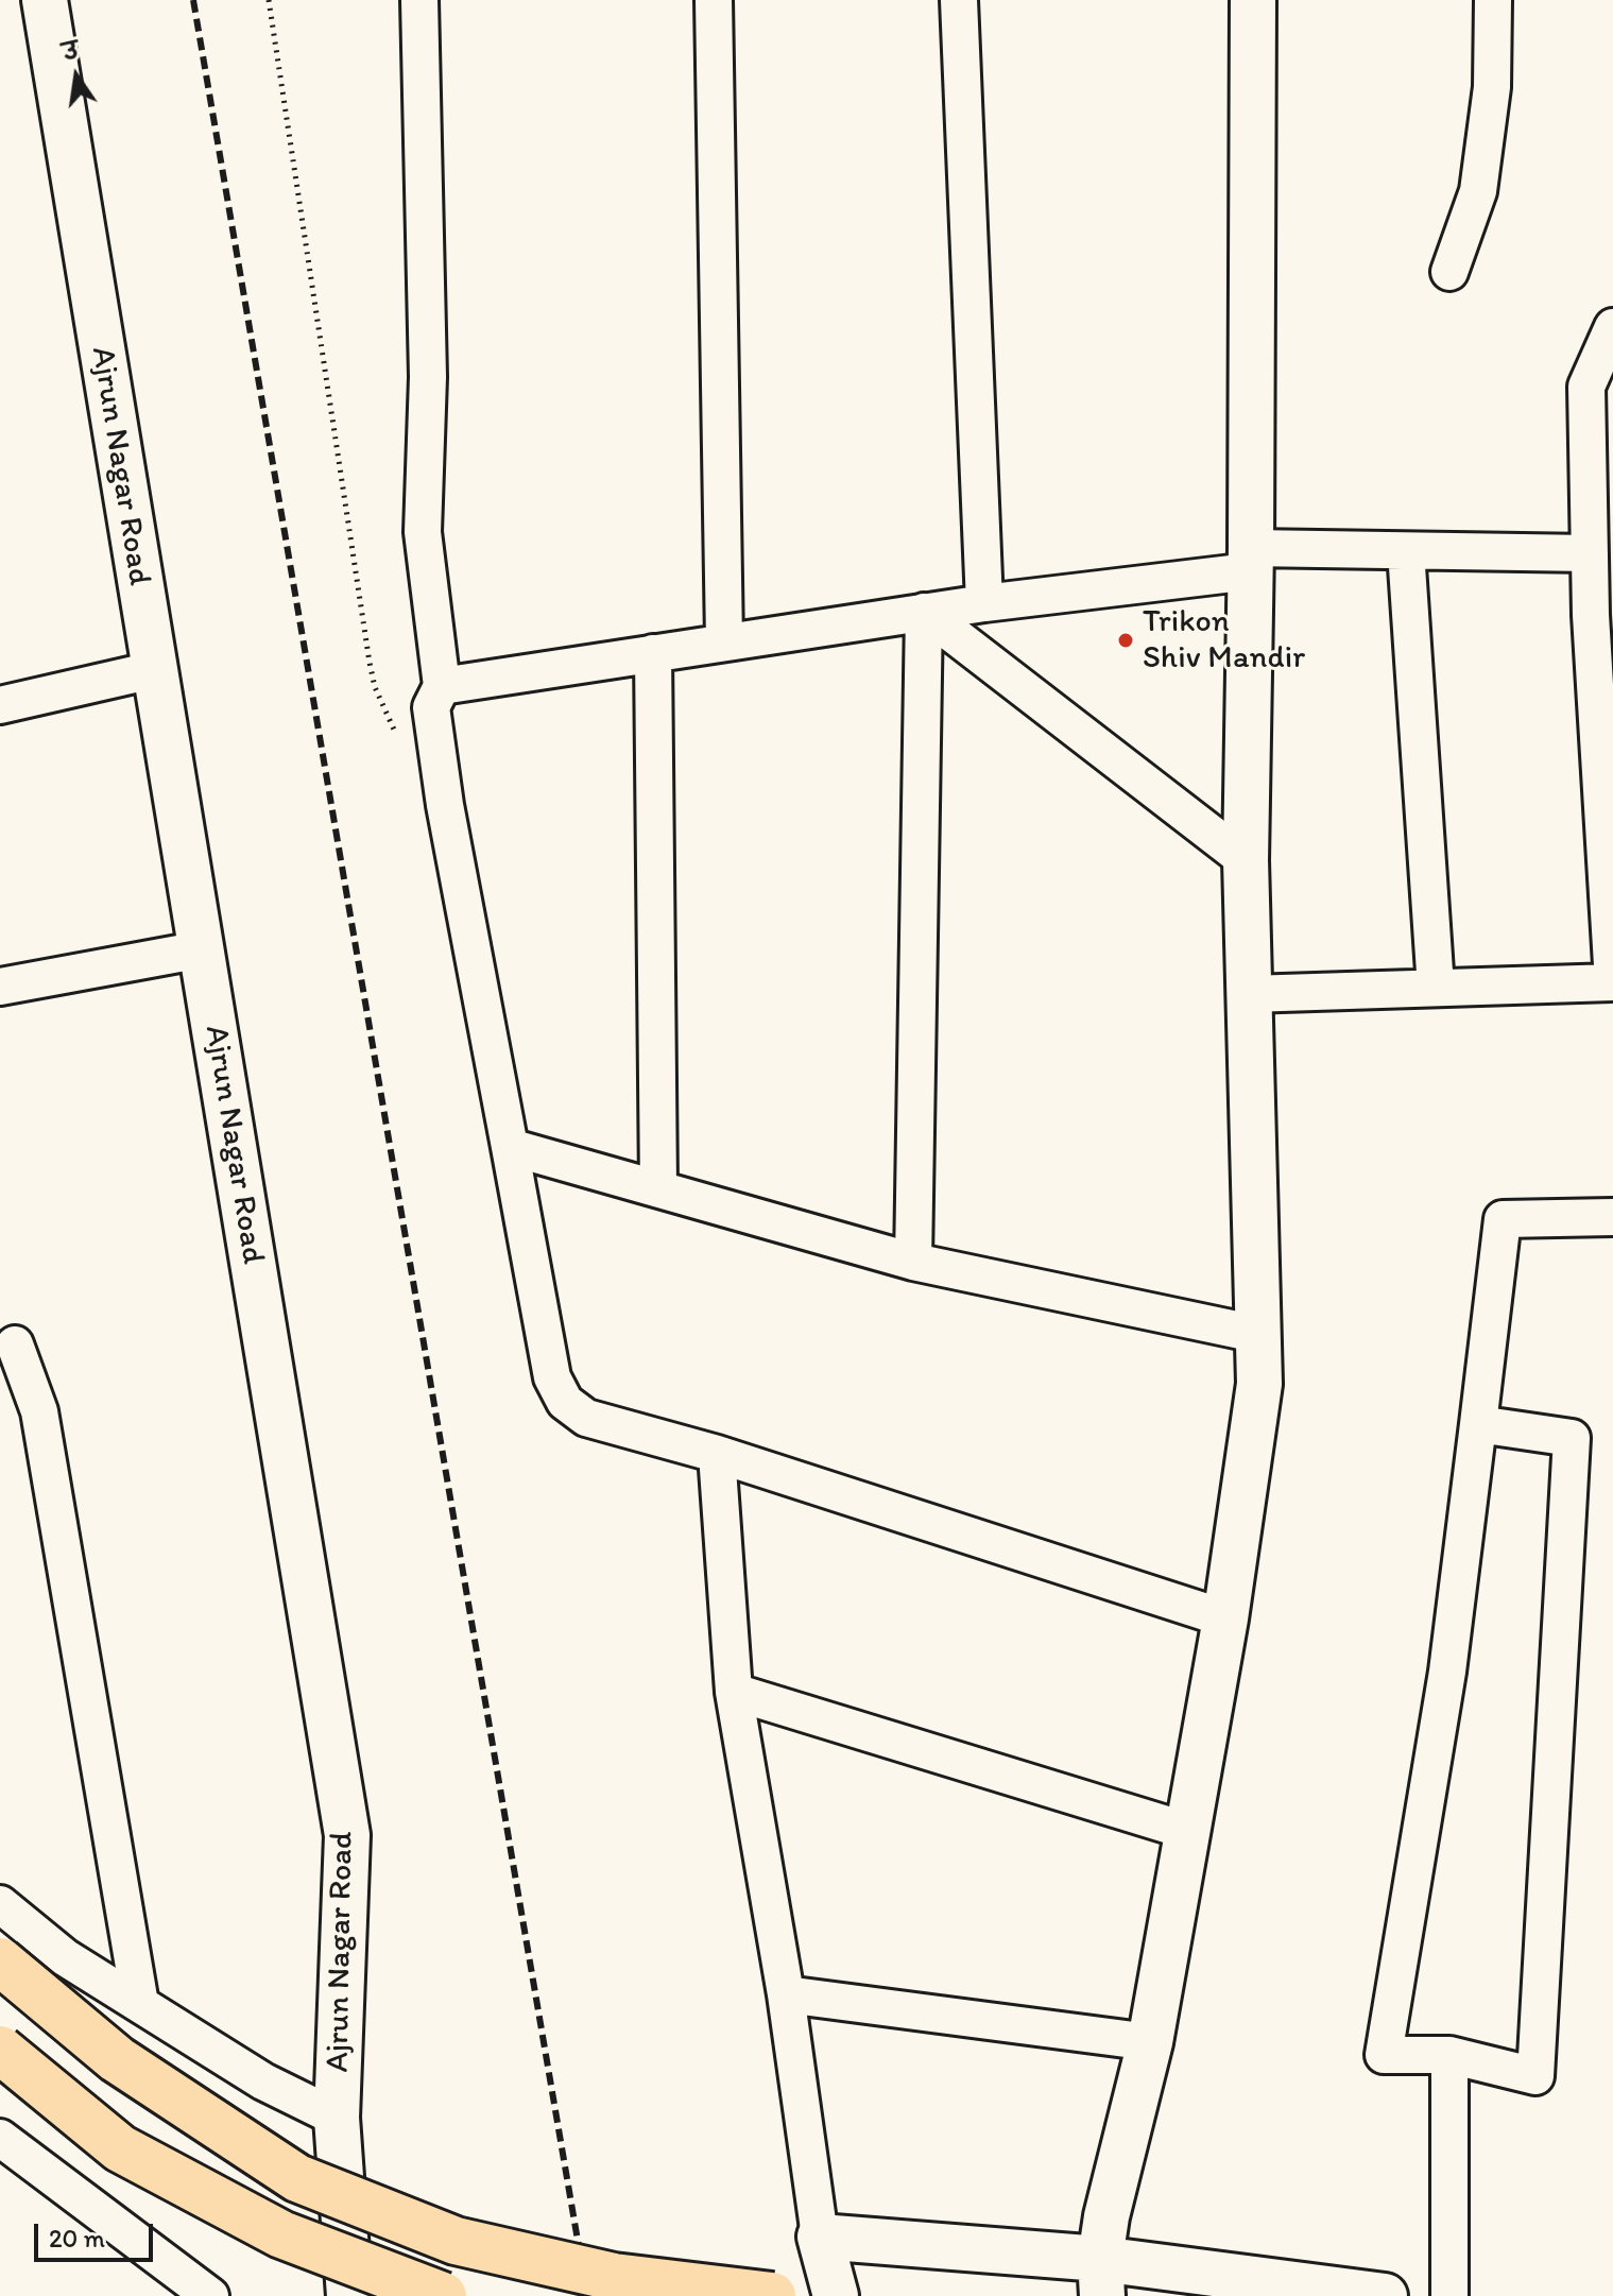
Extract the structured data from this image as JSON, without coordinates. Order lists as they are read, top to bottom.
{
  "streets": {
    "street": ["Ajrun Nagar Road"]
  },
  "places": ["Trikon Shiv Mandir"],
  "scale_bar": "20 m",
  "north": "top"
}
